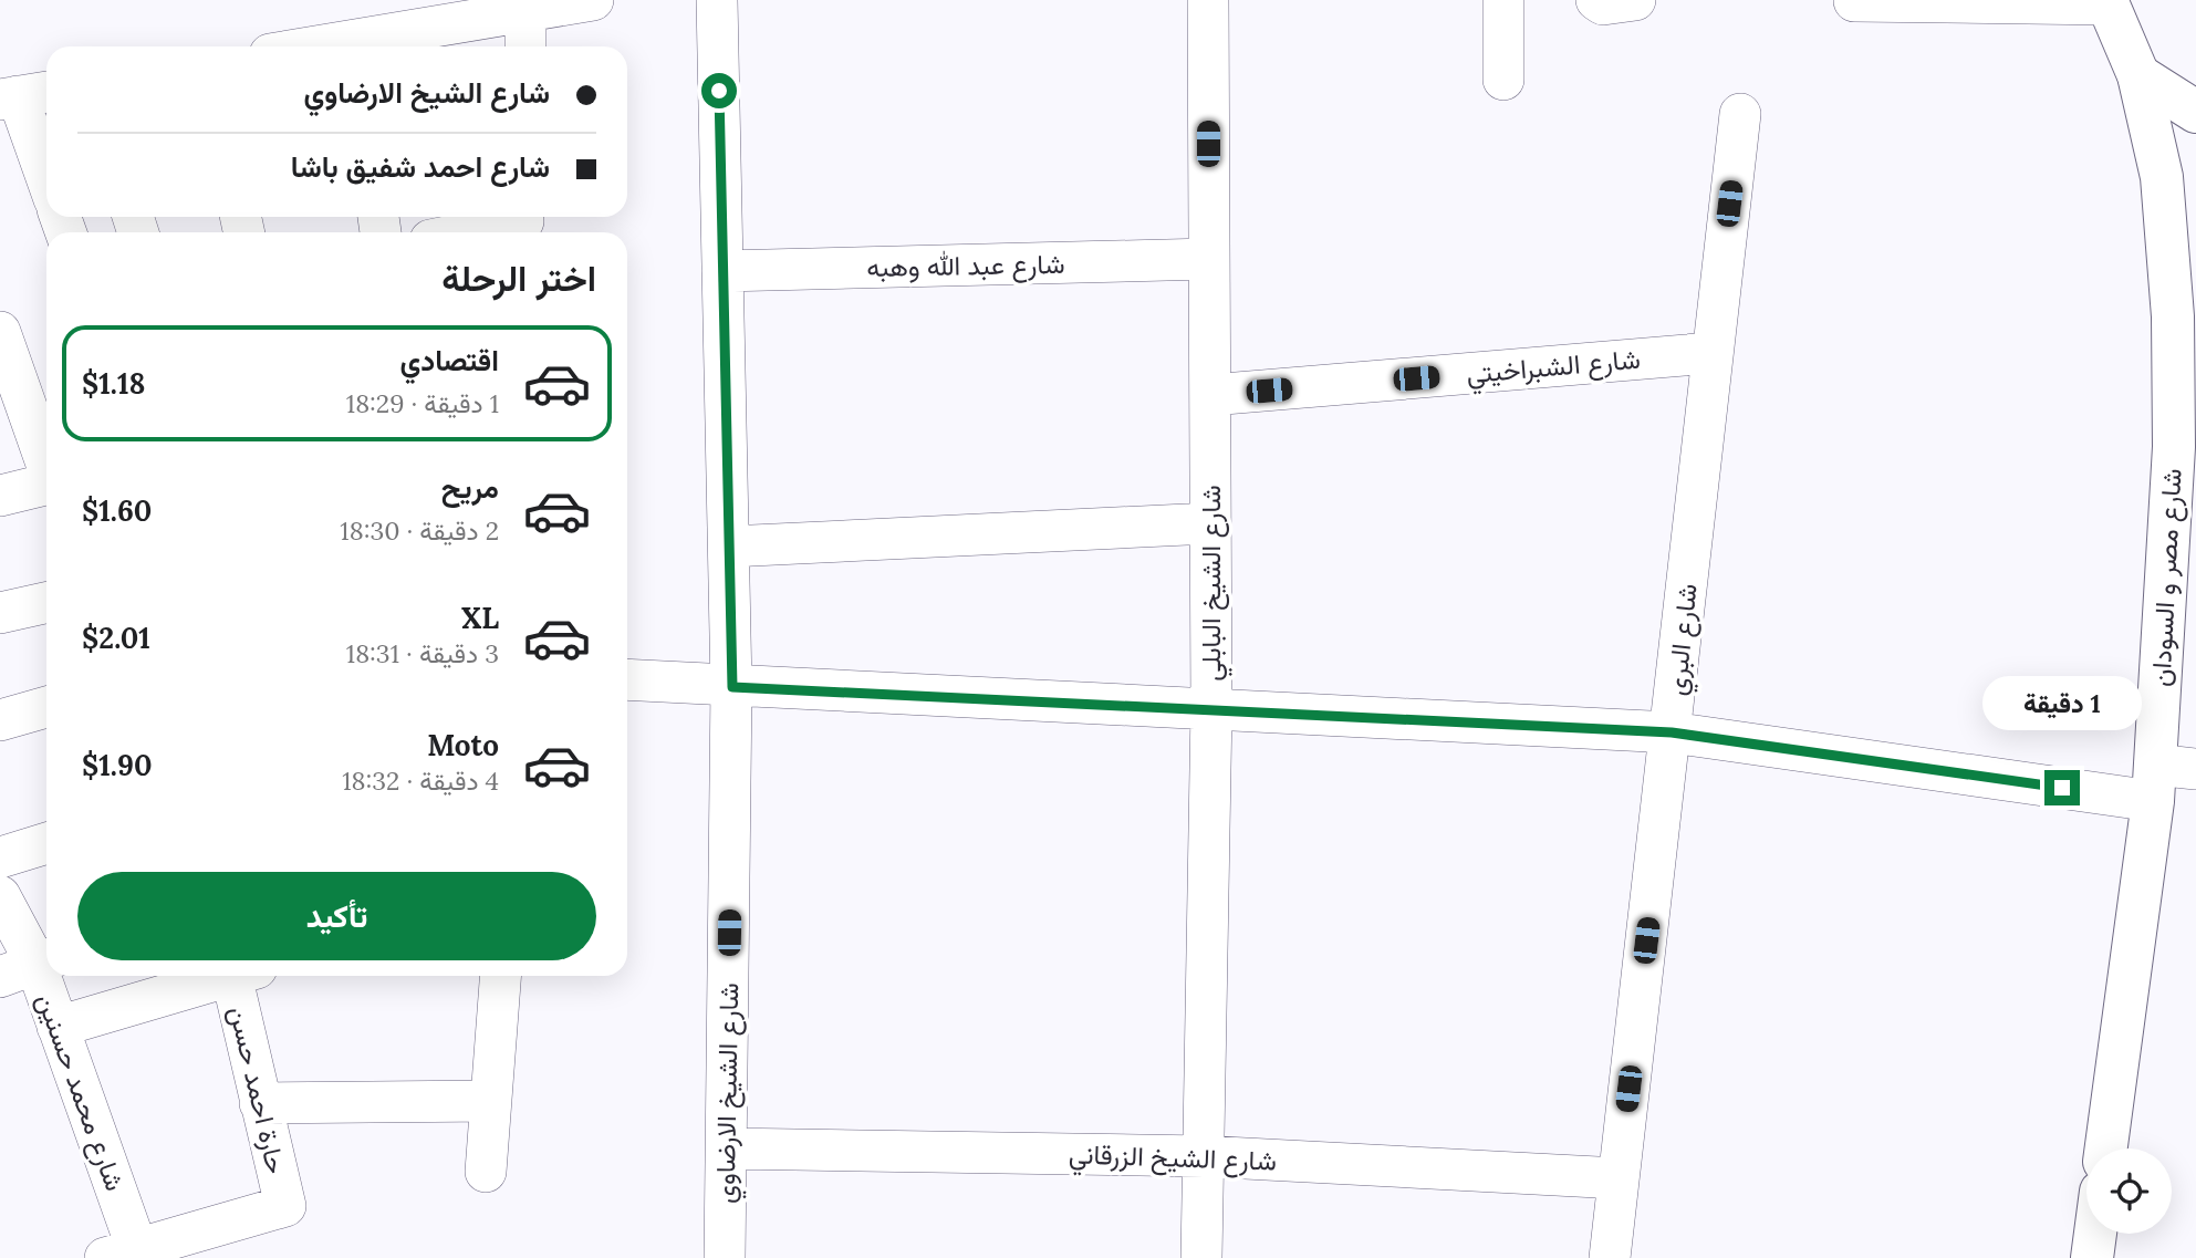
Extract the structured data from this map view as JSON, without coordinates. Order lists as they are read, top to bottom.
{
  "streets": {
    "main road": ["شارع مصر و السودان"],
    "street": [
      "شارع عبد الله وهبه",
      "شارع الشبراخيتي",
      "شارع الشيخ البابلي",
      "شارع البري",
      "حارة احمد حسن",
      "شارع محمد حسنين",
      "شارع الشيخ الارضاوي",
      "شارع الشيخ الزرقاني"
    ]
  },
  "crossings": [
    ["شارع عبد الله وهبه", "شارع الشيخ البابلي"],
    ["شارع عبد الله وهبه", "شارع الشيخ الارضاوي"],
    ["شارع الشبراخيتي", "شارع الشيخ البابلي"],
    ["شارع الشبراخيتي", "شارع البري"],
    ["شارع الشيخ البابلي", "شارع الشيخ الزرقاني"],
    ["شارع البري", "شارع الشيخ الزرقاني"],
    ["شارع الشيخ الارضاوي", "شارع الشيخ الزرقاني"]
  ],
  "page": {
    "banner": ["شارع الشيخ الارضاوي", "شارع احمد شفيق باشا"],
    "heading": "اختر الرحلة",
    "list": [
      {
        "name": "اقتصادي",
        "note": "1 دقيقة · 18:29",
        "value": "$1.18"
      },
      {
        "name": "مريح",
        "note": "2 دقيقة · 18:30",
        "value": "$1.60"
      },
      {
        "name": "XL",
        "note": "3 دقيقة · 18:31",
        "value": "$2.01"
      },
      {
        "name": "Moto",
        "note": "4 دقيقة · 18:32",
        "value": "$1.90"
      }
    ],
    "bubble": "1 دقيقة",
    "buttons": "تأكيد"
  }
}
